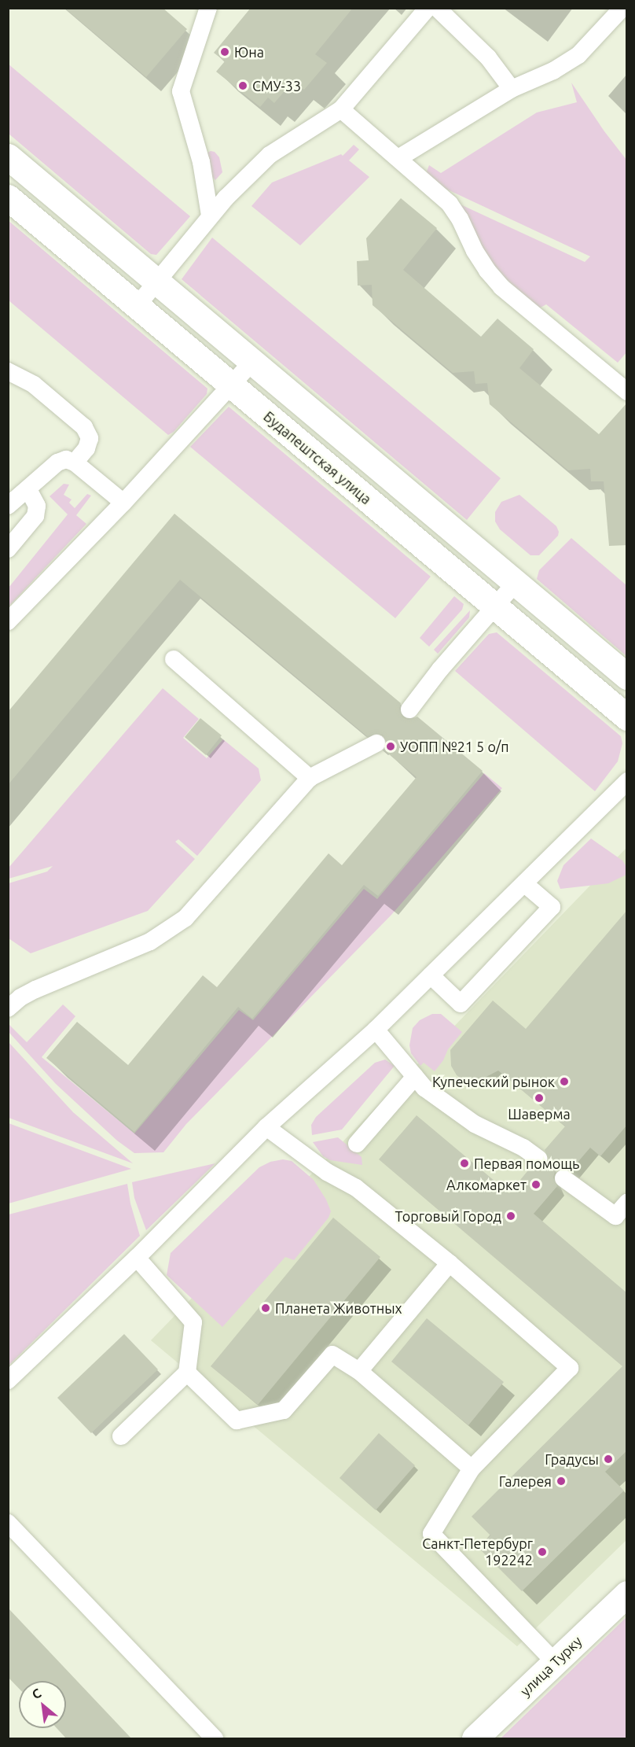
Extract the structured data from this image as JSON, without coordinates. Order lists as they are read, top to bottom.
{
  "streets": {
    "street": ["Будапештская улица", "улица Турку"]
  },
  "places": [
    "Юна",
    "СМУ-33",
    "УОПП №21 5 о/п",
    "Купеческий рынок",
    "Шаверма",
    "Первая помощь",
    "Алкомаркет",
    "Торговый Город",
    "Планета Животных",
    "Градусы",
    "Галерея",
    "Санкт-Петербург 192242"
  ],
  "north": "top left"
}
